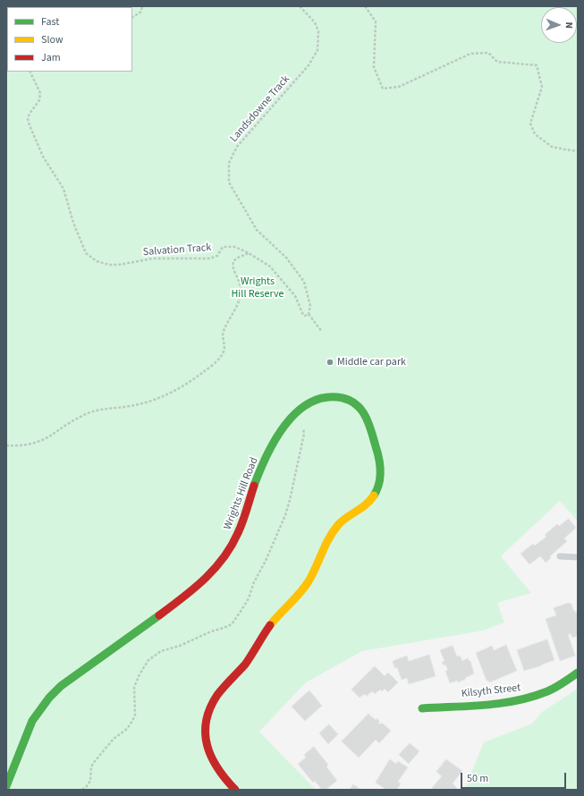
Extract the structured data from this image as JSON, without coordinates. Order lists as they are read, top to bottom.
{
  "streets": {
    "street": ["Wrights Hill Road", "Kilsyth Street"],
    "path": ["Landsdowne Track", "Salvation Track"]
  },
  "crossings": [
    ["Landsdowne Track", "Salvation Track"]
  ],
  "parks": ["Wrights Hill Reserve"],
  "places": ["Middle car park"],
  "legend": ["Fast", "Slow", "Jam"],
  "scale_bar": "50 m",
  "north": "right"
}
